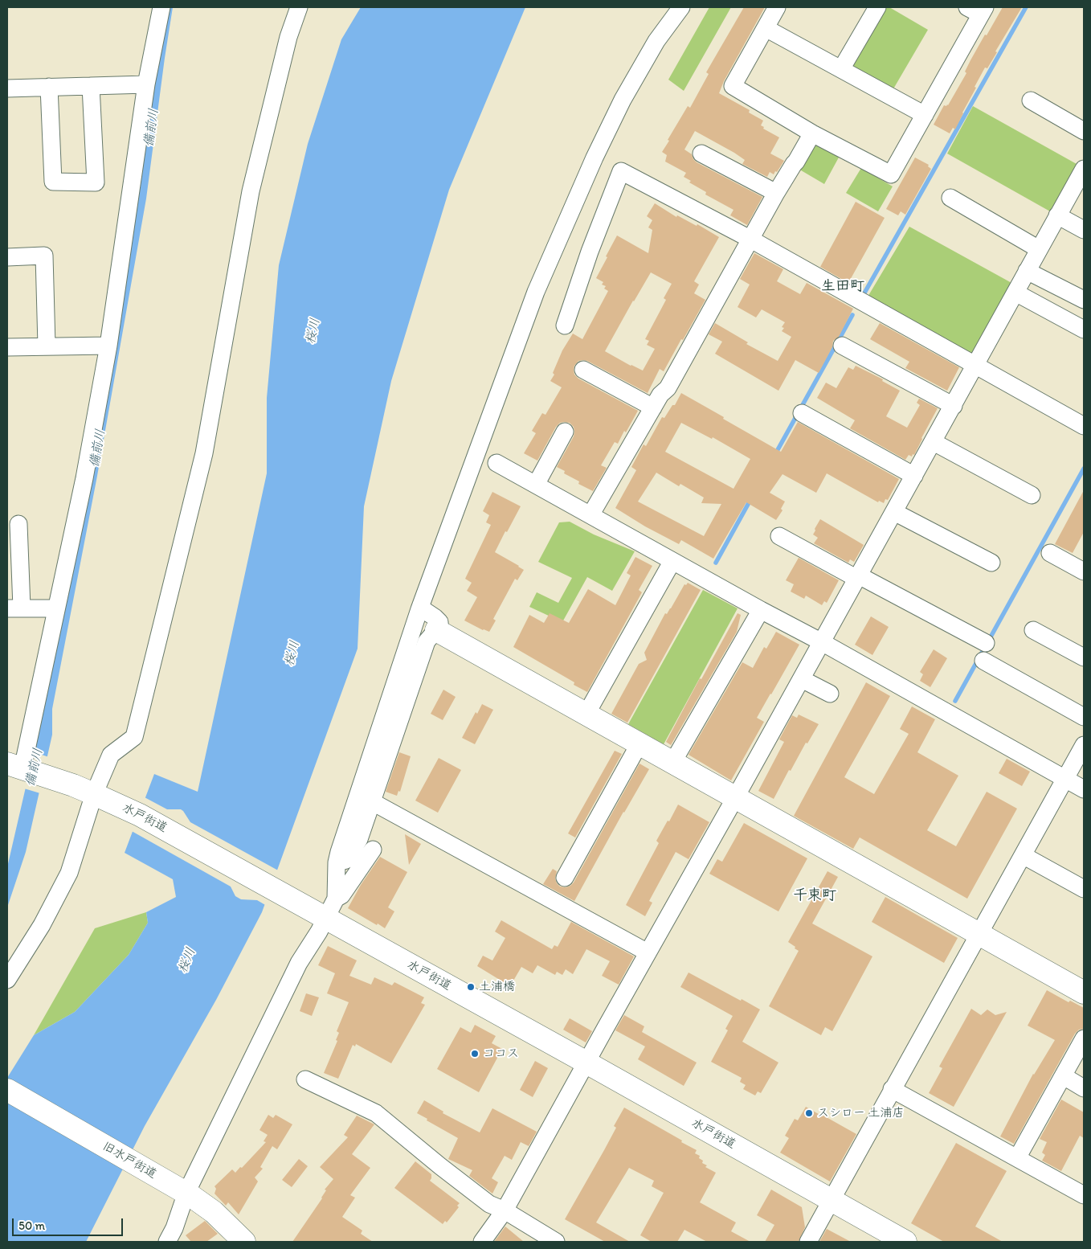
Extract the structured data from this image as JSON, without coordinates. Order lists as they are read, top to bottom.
{
  "streets": {
    "main road": ["水戸街道", "旧水戸街道"]
  },
  "districts": ["生田町", "千束町"],
  "water": ["備前川", "桜川"],
  "places": ["土浦橋", "ココス", "スシロー 土浦店"],
  "scale_bar": "50 m"
}
